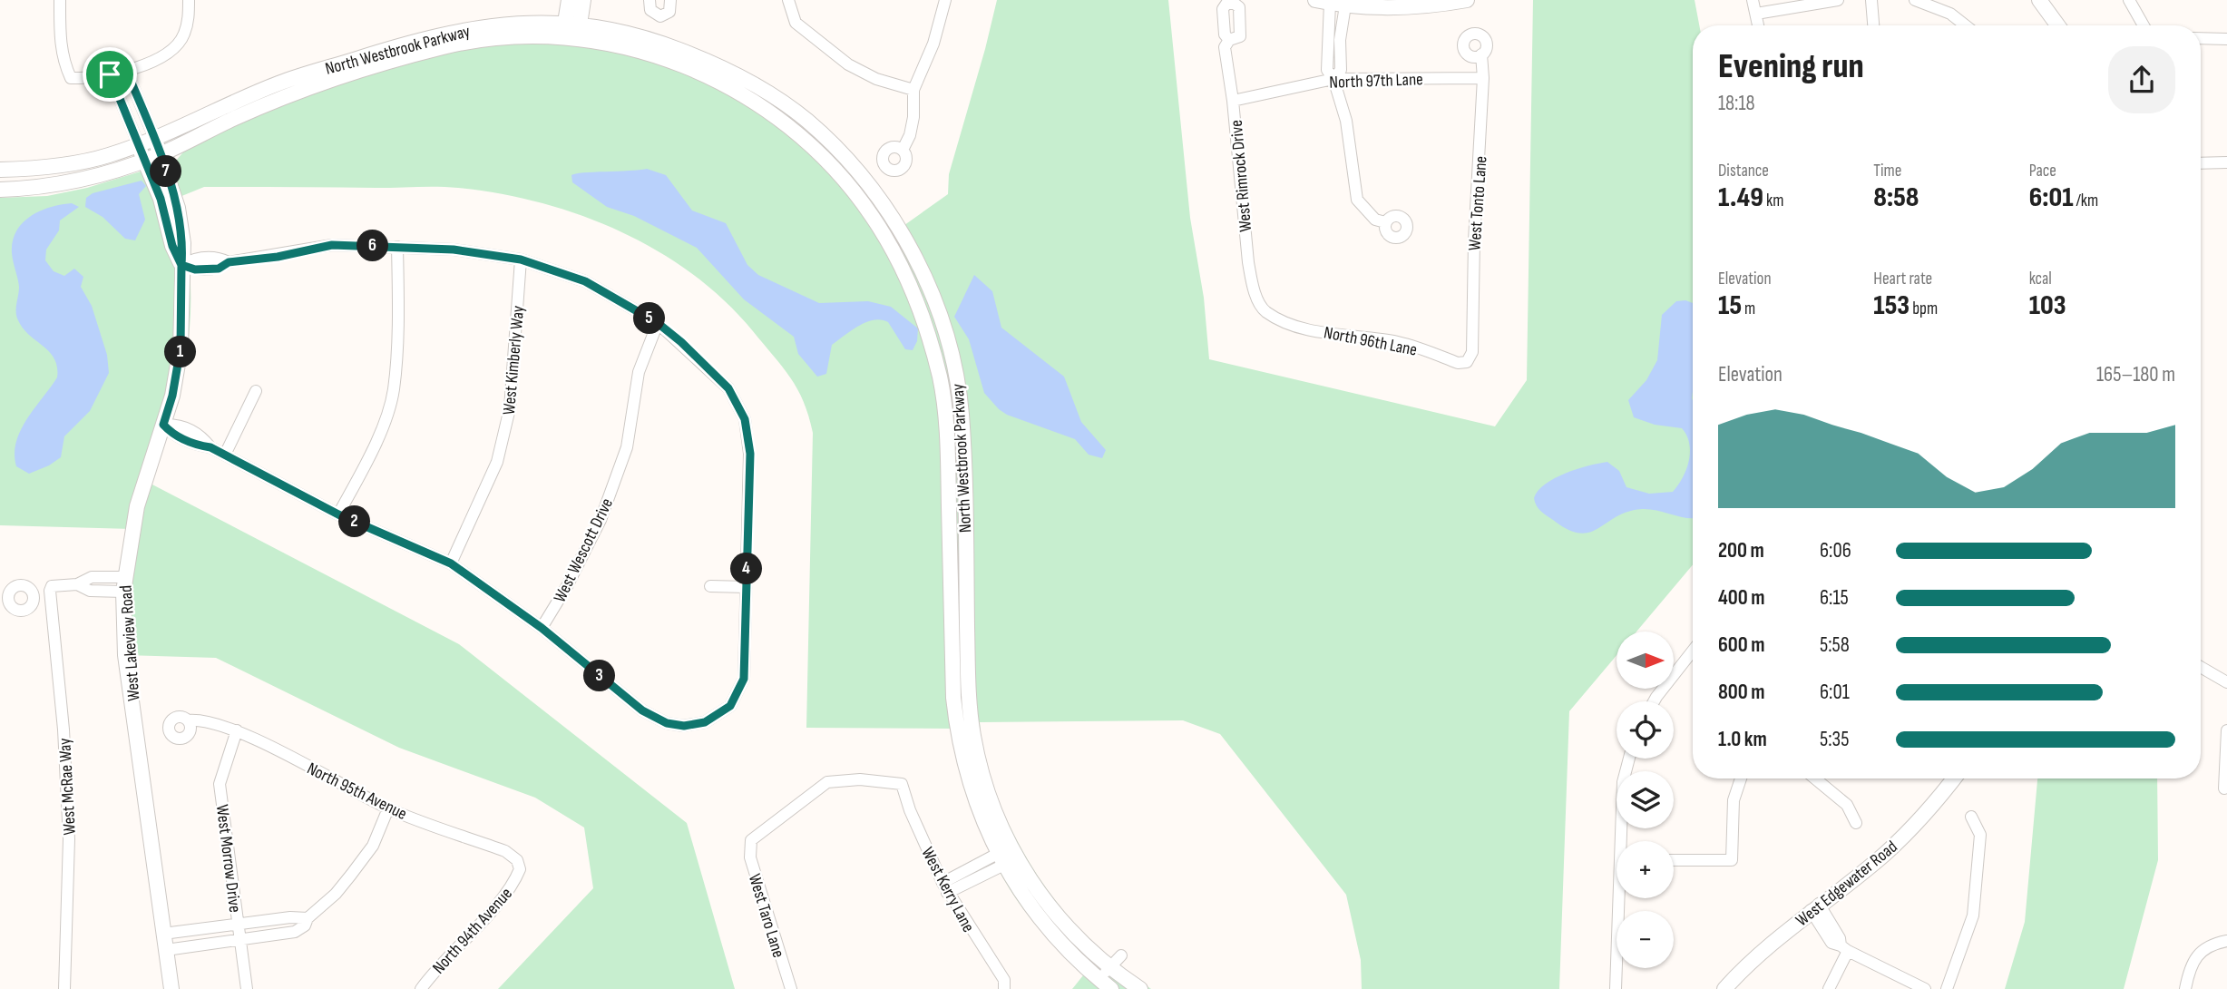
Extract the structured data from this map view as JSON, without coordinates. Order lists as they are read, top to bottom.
{
  "streets": {
    "street": [
      "North Westbrook Parkway",
      "North 97th Lane",
      "West Rimrock Drive",
      "West Tonto Lane",
      "North 96th Lane",
      "West Kimberly Way",
      "West Wescott Drive",
      "West Lakeview Road",
      "West McRae Way",
      "North 95th Avenue",
      "West Morrow Drive",
      "West Edgewater Road",
      "West Kerry Lane",
      "West Taro Lane",
      "North 94th Avenue"
    ]
  },
  "crossings": [
    ["North Westbrook Parkway", "West Lakeview Road"],
    ["North 97th Lane", "West Rimrock Drive"],
    ["North 97th Lane", "West Tonto Lane"],
    ["West Rimrock Drive", "North 96th Lane"],
    ["West Tonto Lane", "North 96th Lane"],
    ["North 95th Avenue", "West Morrow Drive"],
    ["North 95th Avenue", "North 94th Avenue"],
    ["West Kerry Lane", "West Taro Lane"]
  ],
  "north": "right",
  "page": {
    "heading": ["Evening run", "18:18"],
    "stats": [
      ["Distance", "1.49 km"],
      ["Time", "8:58"],
      ["Pace", "6:01 /km"],
      ["Elevation", "15 m"],
      ["Heart rate", "153 bpm"],
      ["kcal", "103"]
    ],
    "pins": [
      "7",
      "6",
      "5",
      "1",
      "2",
      "4",
      "3"
    ],
    "chart": ["Elevation", "165–180 m"],
    "list": [
      {
        "name": "200 m",
        "note": "6:06"
      },
      {
        "name": "400 m",
        "note": "6:15"
      },
      {
        "name": "600 m",
        "note": "5:58"
      },
      {
        "name": "800 m",
        "note": "6:01"
      },
      {
        "name": "1.0 km",
        "note": "5:35"
      }
    ],
    "map_buttons": ["+", "−"]
  }
}
